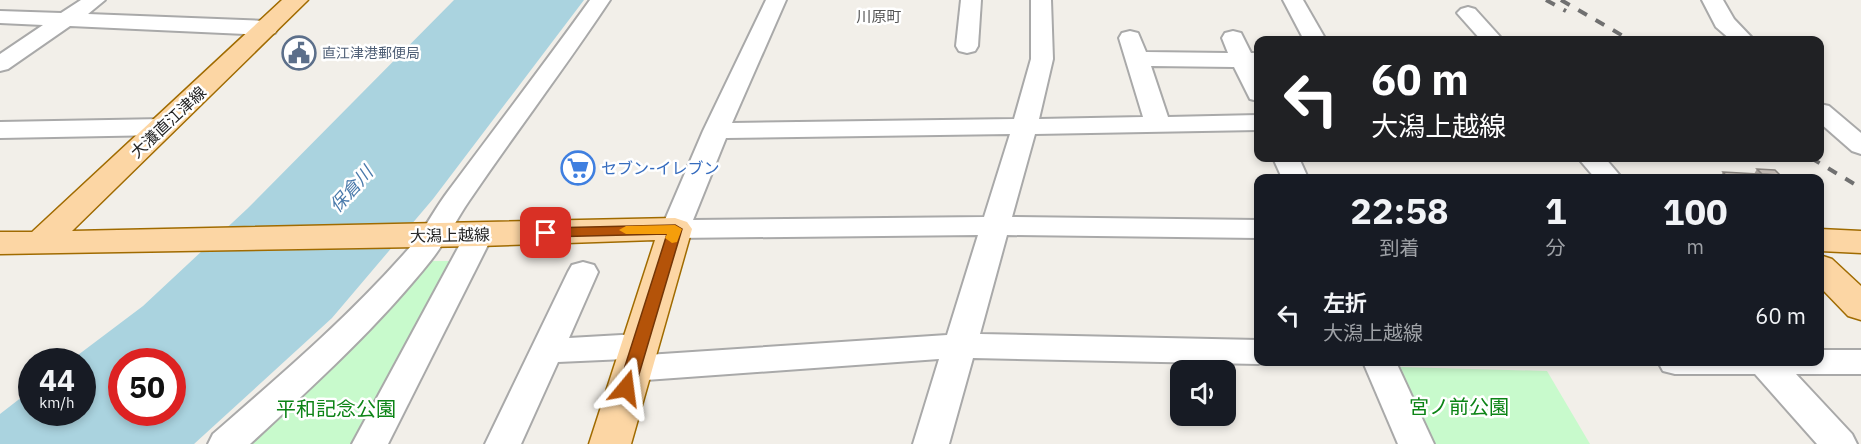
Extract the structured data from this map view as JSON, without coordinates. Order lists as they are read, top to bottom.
{
  "streets": {
    "main road": ["大瀁直江津線", "大潟上越線"]
  },
  "crossings": [
    ["大瀁直江津線", "大潟上越線"]
  ],
  "districts": ["川原町"],
  "water": ["保倉川"],
  "parks": ["宮ノ前公園", "平和記念公園"],
  "places": {
    "public building": ["直江津港郵便局"],
    "supermarket": ["セブン-イレブン"]
  },
  "page": {
    "turn": ["60 m", "大潟上越線"],
    "eta": [
      "22:58",
      "到着",
      "1",
      "分",
      "100",
      "m"
    ],
    "list": [
      {
        "name": "左折",
        "note": "大潟上越線",
        "value": "60 m"
      }
    ],
    "speed": "44 km/h",
    "limit": "50"
  }
}
